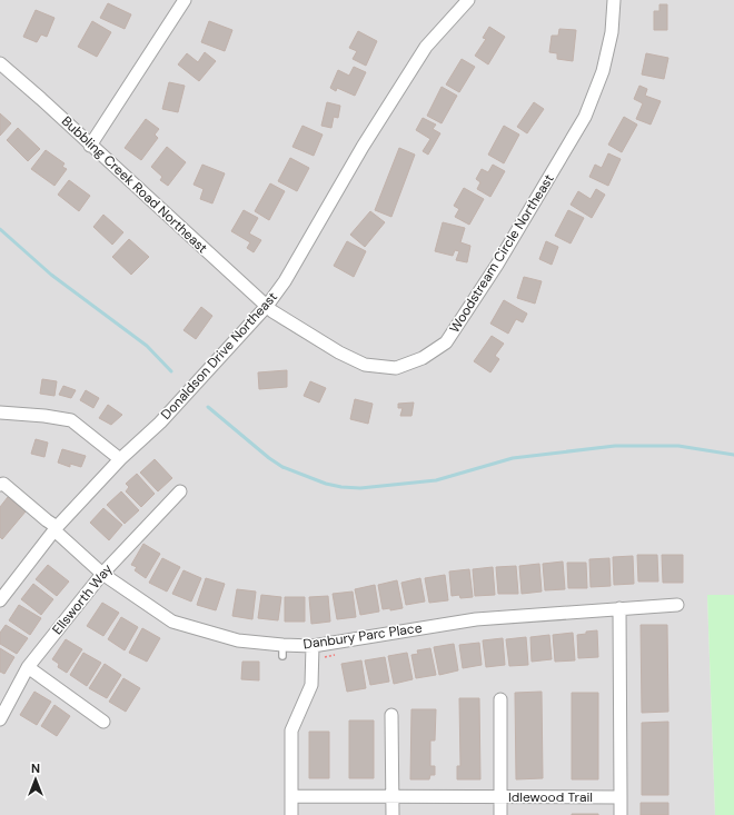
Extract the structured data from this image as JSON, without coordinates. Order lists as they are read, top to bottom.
{
  "streets": {
    "street": [
      "Bubbling Creek Road Northeast",
      "Woodstream Circle Northeast",
      "Donaldson Drive Northeast",
      "Ellsworth Way",
      "Danbury Parc Place",
      "Idlewood Trail"
    ]
  },
  "crossings": [
    ["Bubbling Creek Road Northeast", "Woodstream Circle Northeast"],
    ["Bubbling Creek Road Northeast", "Donaldson Drive Northeast"],
    ["Woodstream Circle Northeast", "Donaldson Drive Northeast"],
    ["Donaldson Drive Northeast", "Danbury Parc Place"],
    ["Ellsworth Way", "Danbury Parc Place"]
  ],
  "north": "top"
}
